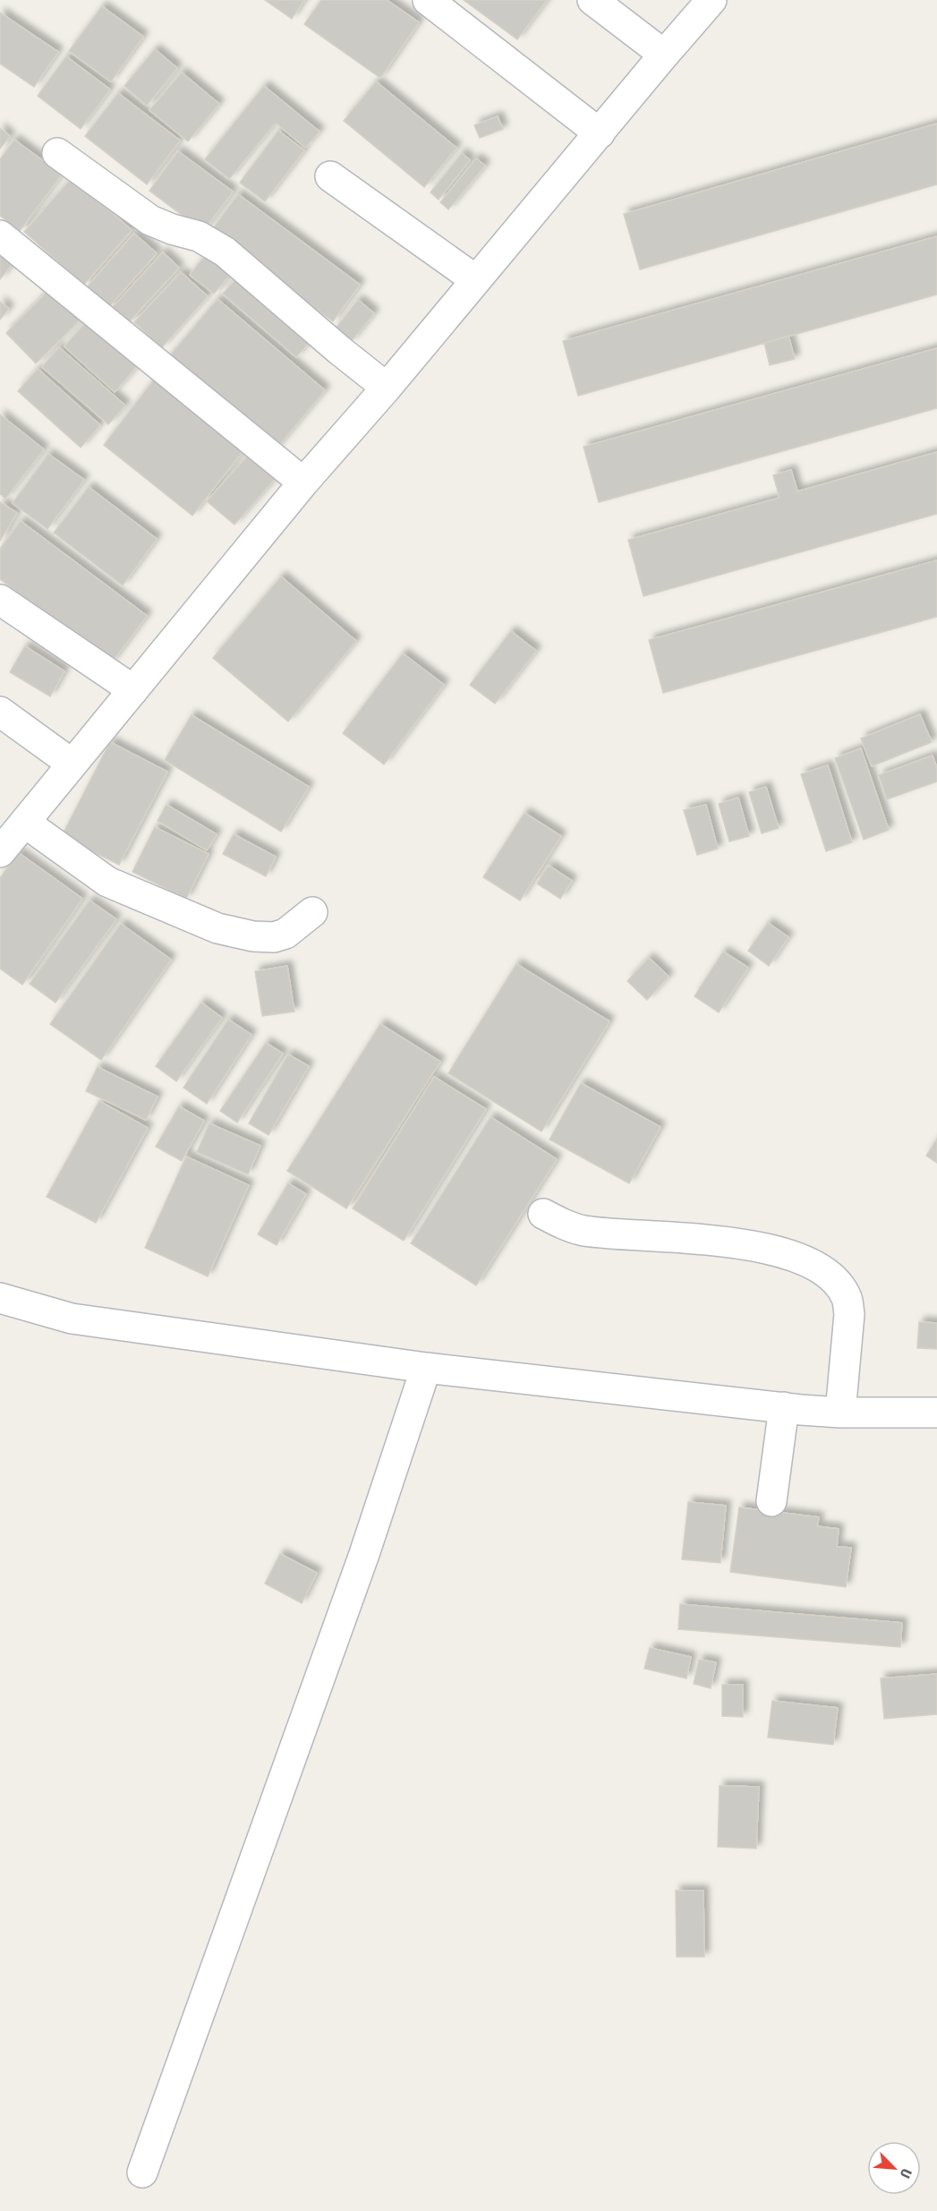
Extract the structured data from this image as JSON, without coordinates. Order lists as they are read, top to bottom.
{
  "north": "bottom right"
}
